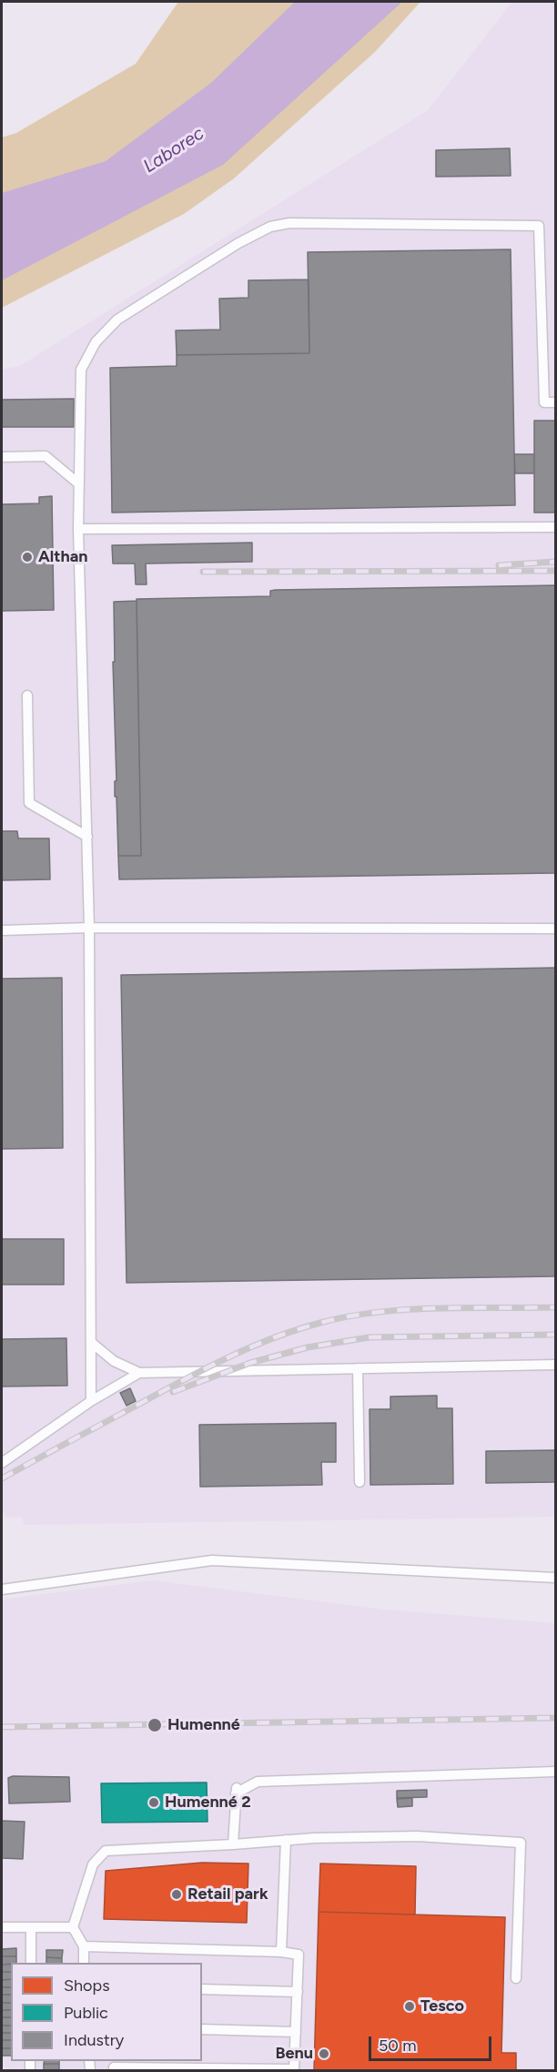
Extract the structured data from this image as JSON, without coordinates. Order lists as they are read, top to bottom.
{
  "water": ["Laborec"],
  "places": [
    "Althan",
    "Humenné",
    "Humenné 2",
    "Retail park",
    "Tesco",
    "Benu"
  ],
  "legend": ["Shops", "Public", "Industry"],
  "scale_bar": "50 m"
}
